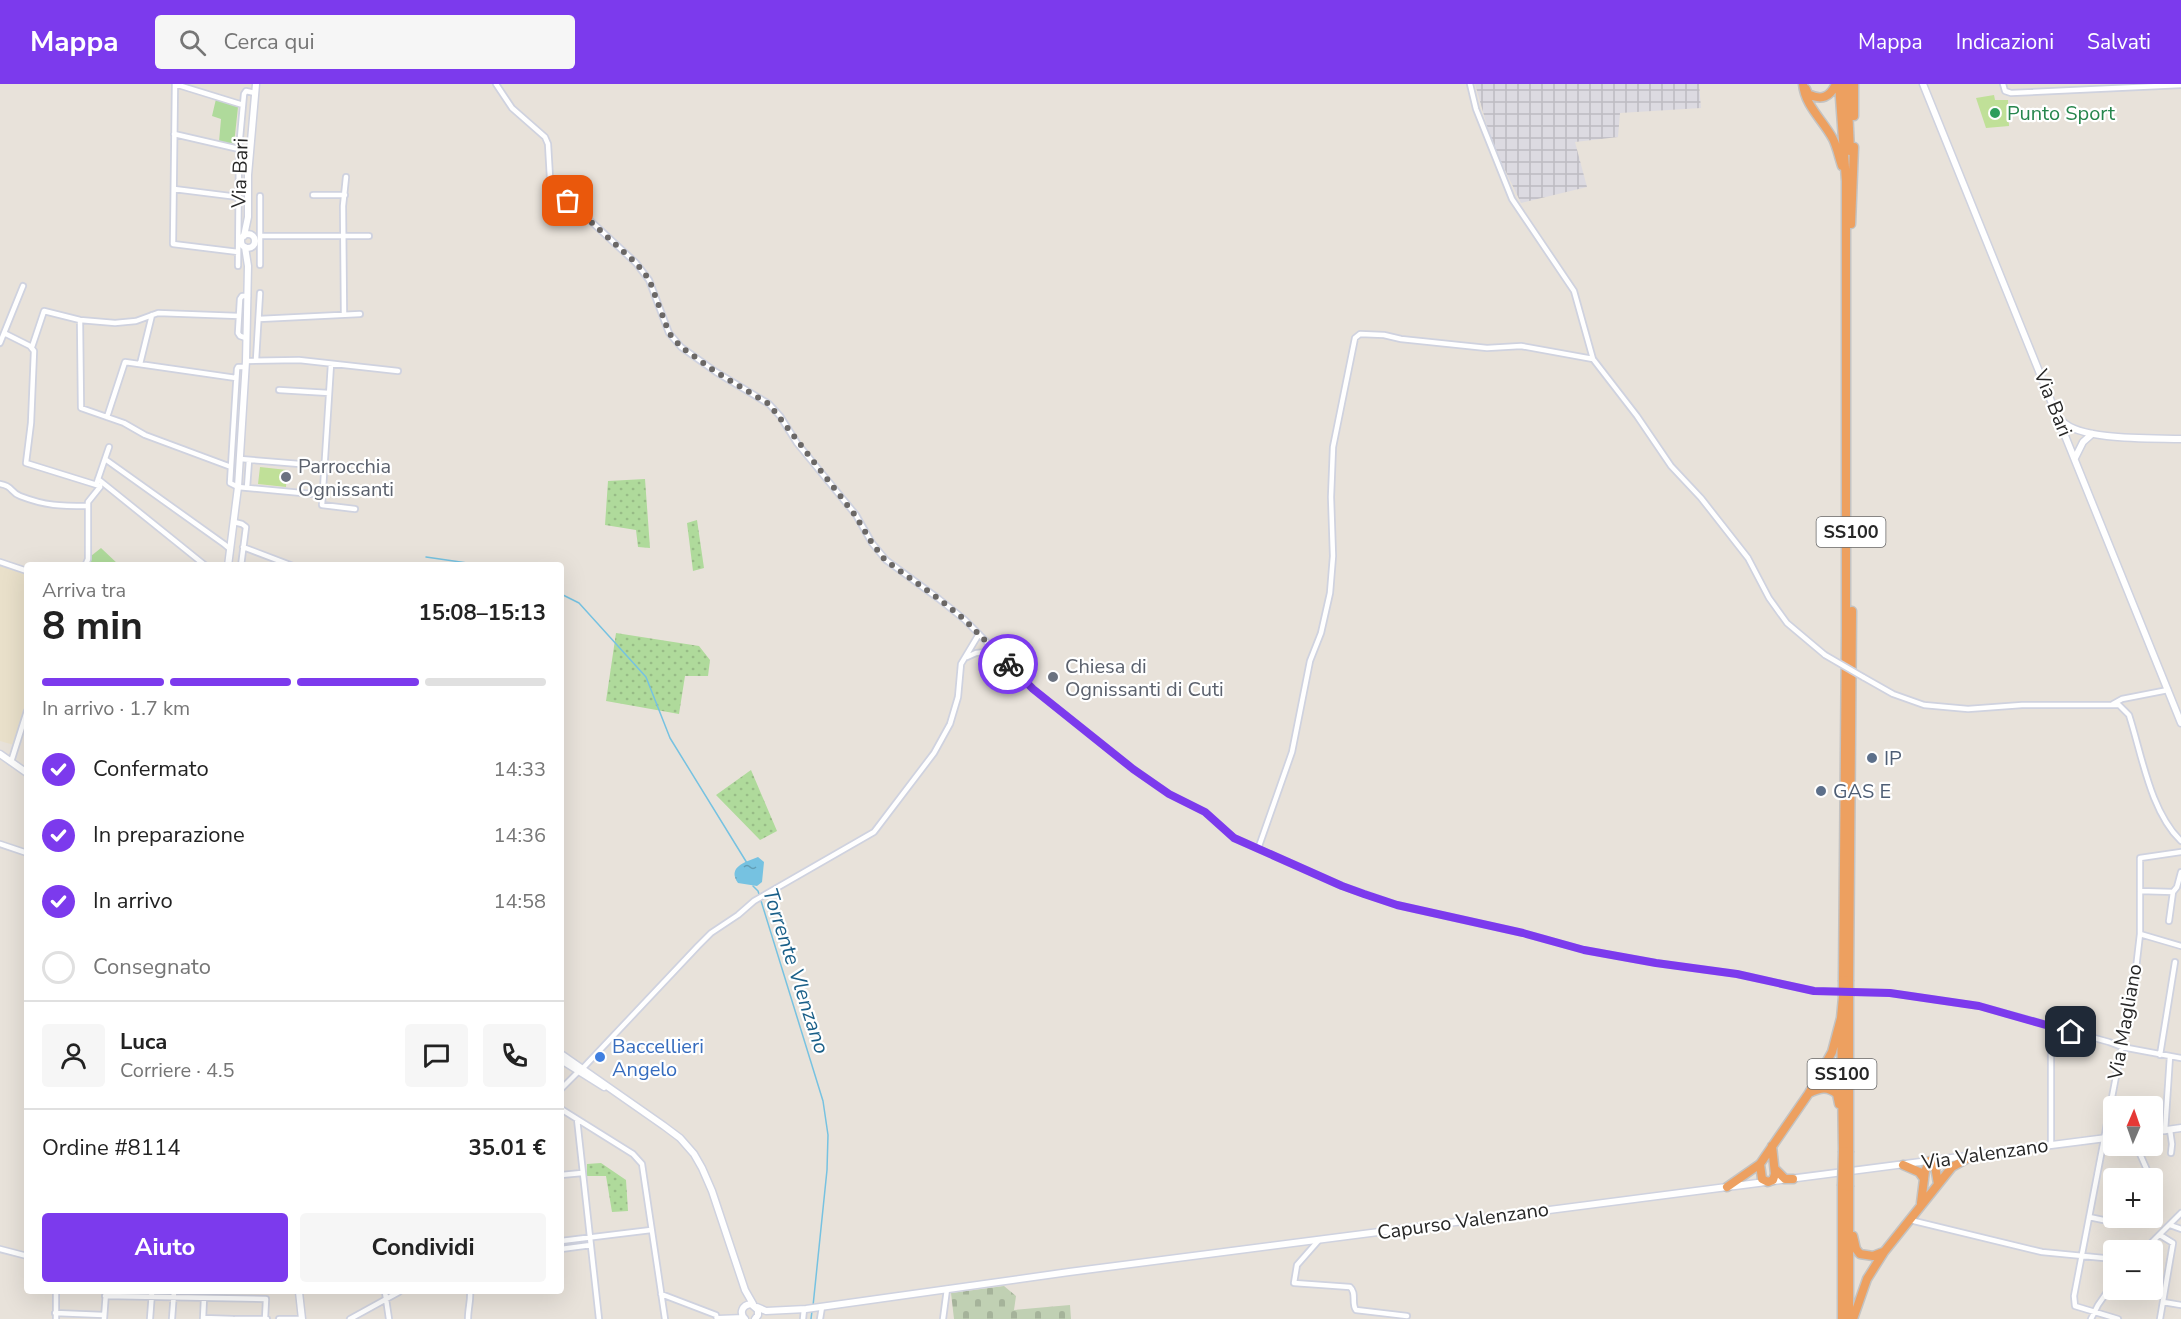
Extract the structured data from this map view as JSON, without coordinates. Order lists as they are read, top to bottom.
{
  "streets": {
    "highway": ["SS100"],
    "main road": ["Via Bari", "Via Valenzano", "Capurso Valenzano"],
    "street": ["Via Magliano"]
  },
  "crossings": [
    ["SS100", "Via Valenzano"],
    ["SS100", "Capurso Valenzano"],
    ["Via Valenzano", "Capurso Valenzano"]
  ],
  "water": ["Torrente Vlenzano"],
  "places": [
    "Punto Sport",
    "Parrocchia Ognissanti",
    "Chiesa di Ognissanti di Cuti",
    "IP",
    "GAS E",
    "Baccellieri Angelo"
  ],
  "north": "top",
  "page": {
    "header": "Mappa",
    "search": "Cerca qui",
    "nav": ["Mappa", "Indicazioni", "Salvati"],
    "heading": ["8 min", "Arriva tra", "15:08–15:13"],
    "panel": [
      "Luca",
      "Corriere · 4.5",
      "Ordine #8114",
      "35.01 €"
    ],
    "bar": "In arrivo · 1.7 km",
    "list": [
      ["Confermato", "14:33"],
      ["In preparazione", "14:36"],
      ["In arrivo", "14:58"],
      "Consegnato"
    ],
    "map_buttons": ["+", "−"],
    "buttons": ["Aiuto", "Condividi"]
  }
}
